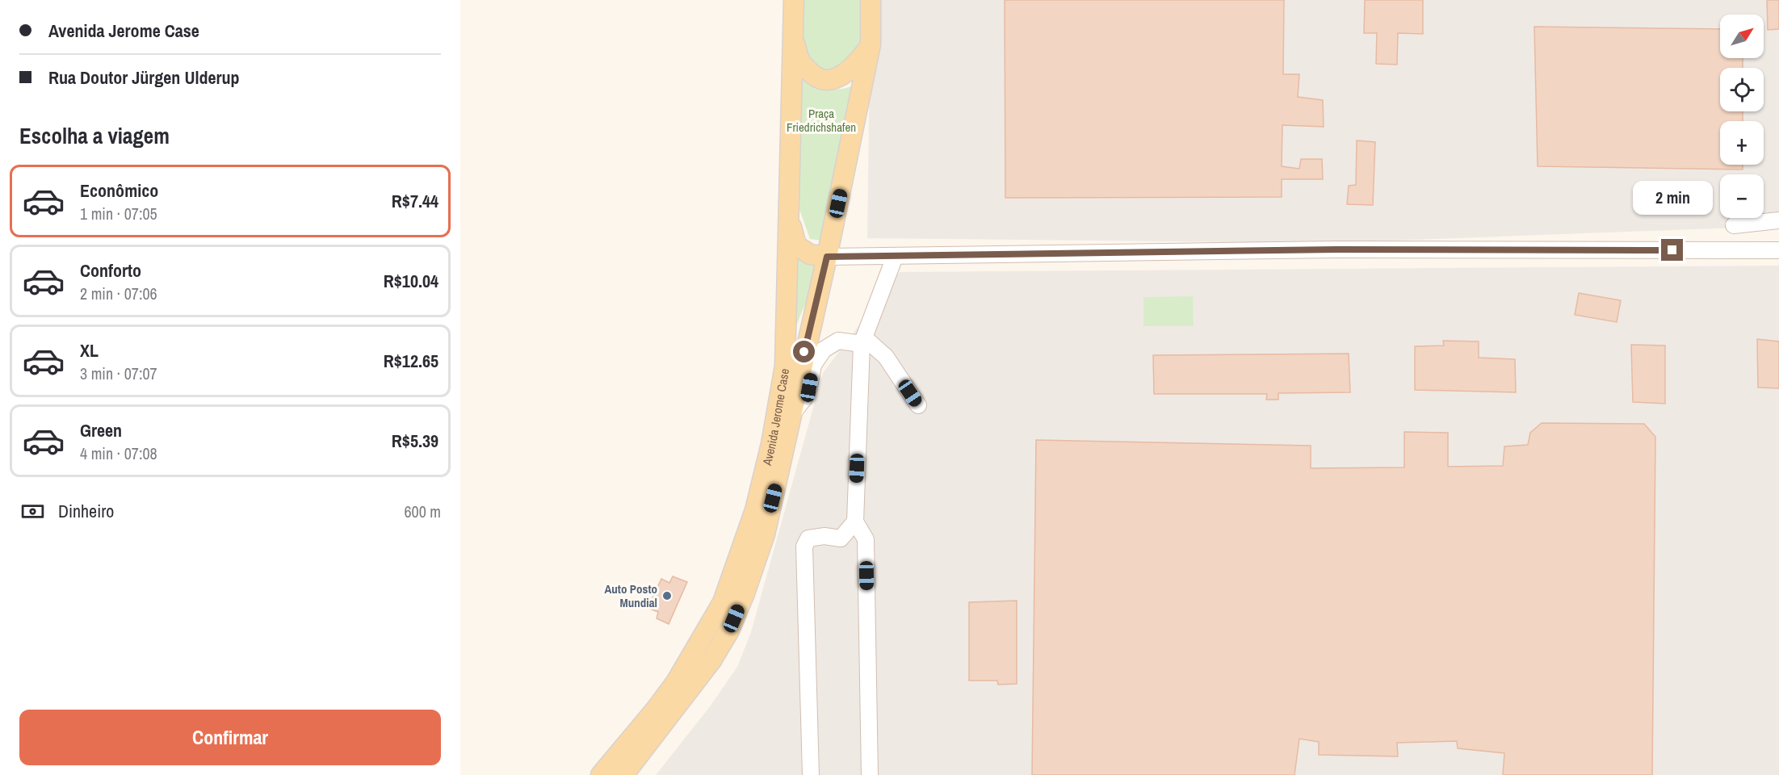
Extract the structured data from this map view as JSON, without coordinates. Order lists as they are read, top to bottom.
{
  "streets": {
    "main road": ["Avenida Jerome Case"]
  },
  "parks": ["Praça Friedrichshafen"],
  "places": ["Auto Posto Mundial"],
  "north": "top right",
  "page": {
    "banner": ["Avenida Jerome Case", "Rua Doutor Jürgen Ulderup"],
    "map_buttons": ["+", "−"],
    "heading": "Escolha a viagem",
    "list": [
      {
        "name": "Econômico",
        "note": "1 min · 07:05",
        "value": "R$7.44"
      },
      {
        "name": "Conforto",
        "note": "2 min · 07:06",
        "value": "R$10.04"
      },
      {
        "name": "XL",
        "note": "3 min · 07:07",
        "value": "R$12.65"
      },
      {
        "name": "Green",
        "note": "4 min · 07:08",
        "value": "R$5.39"
      }
    ],
    "bubble": "2 min",
    "pay": ["Dinheiro", "600 m"],
    "buttons": "Confirmar"
  }
}
